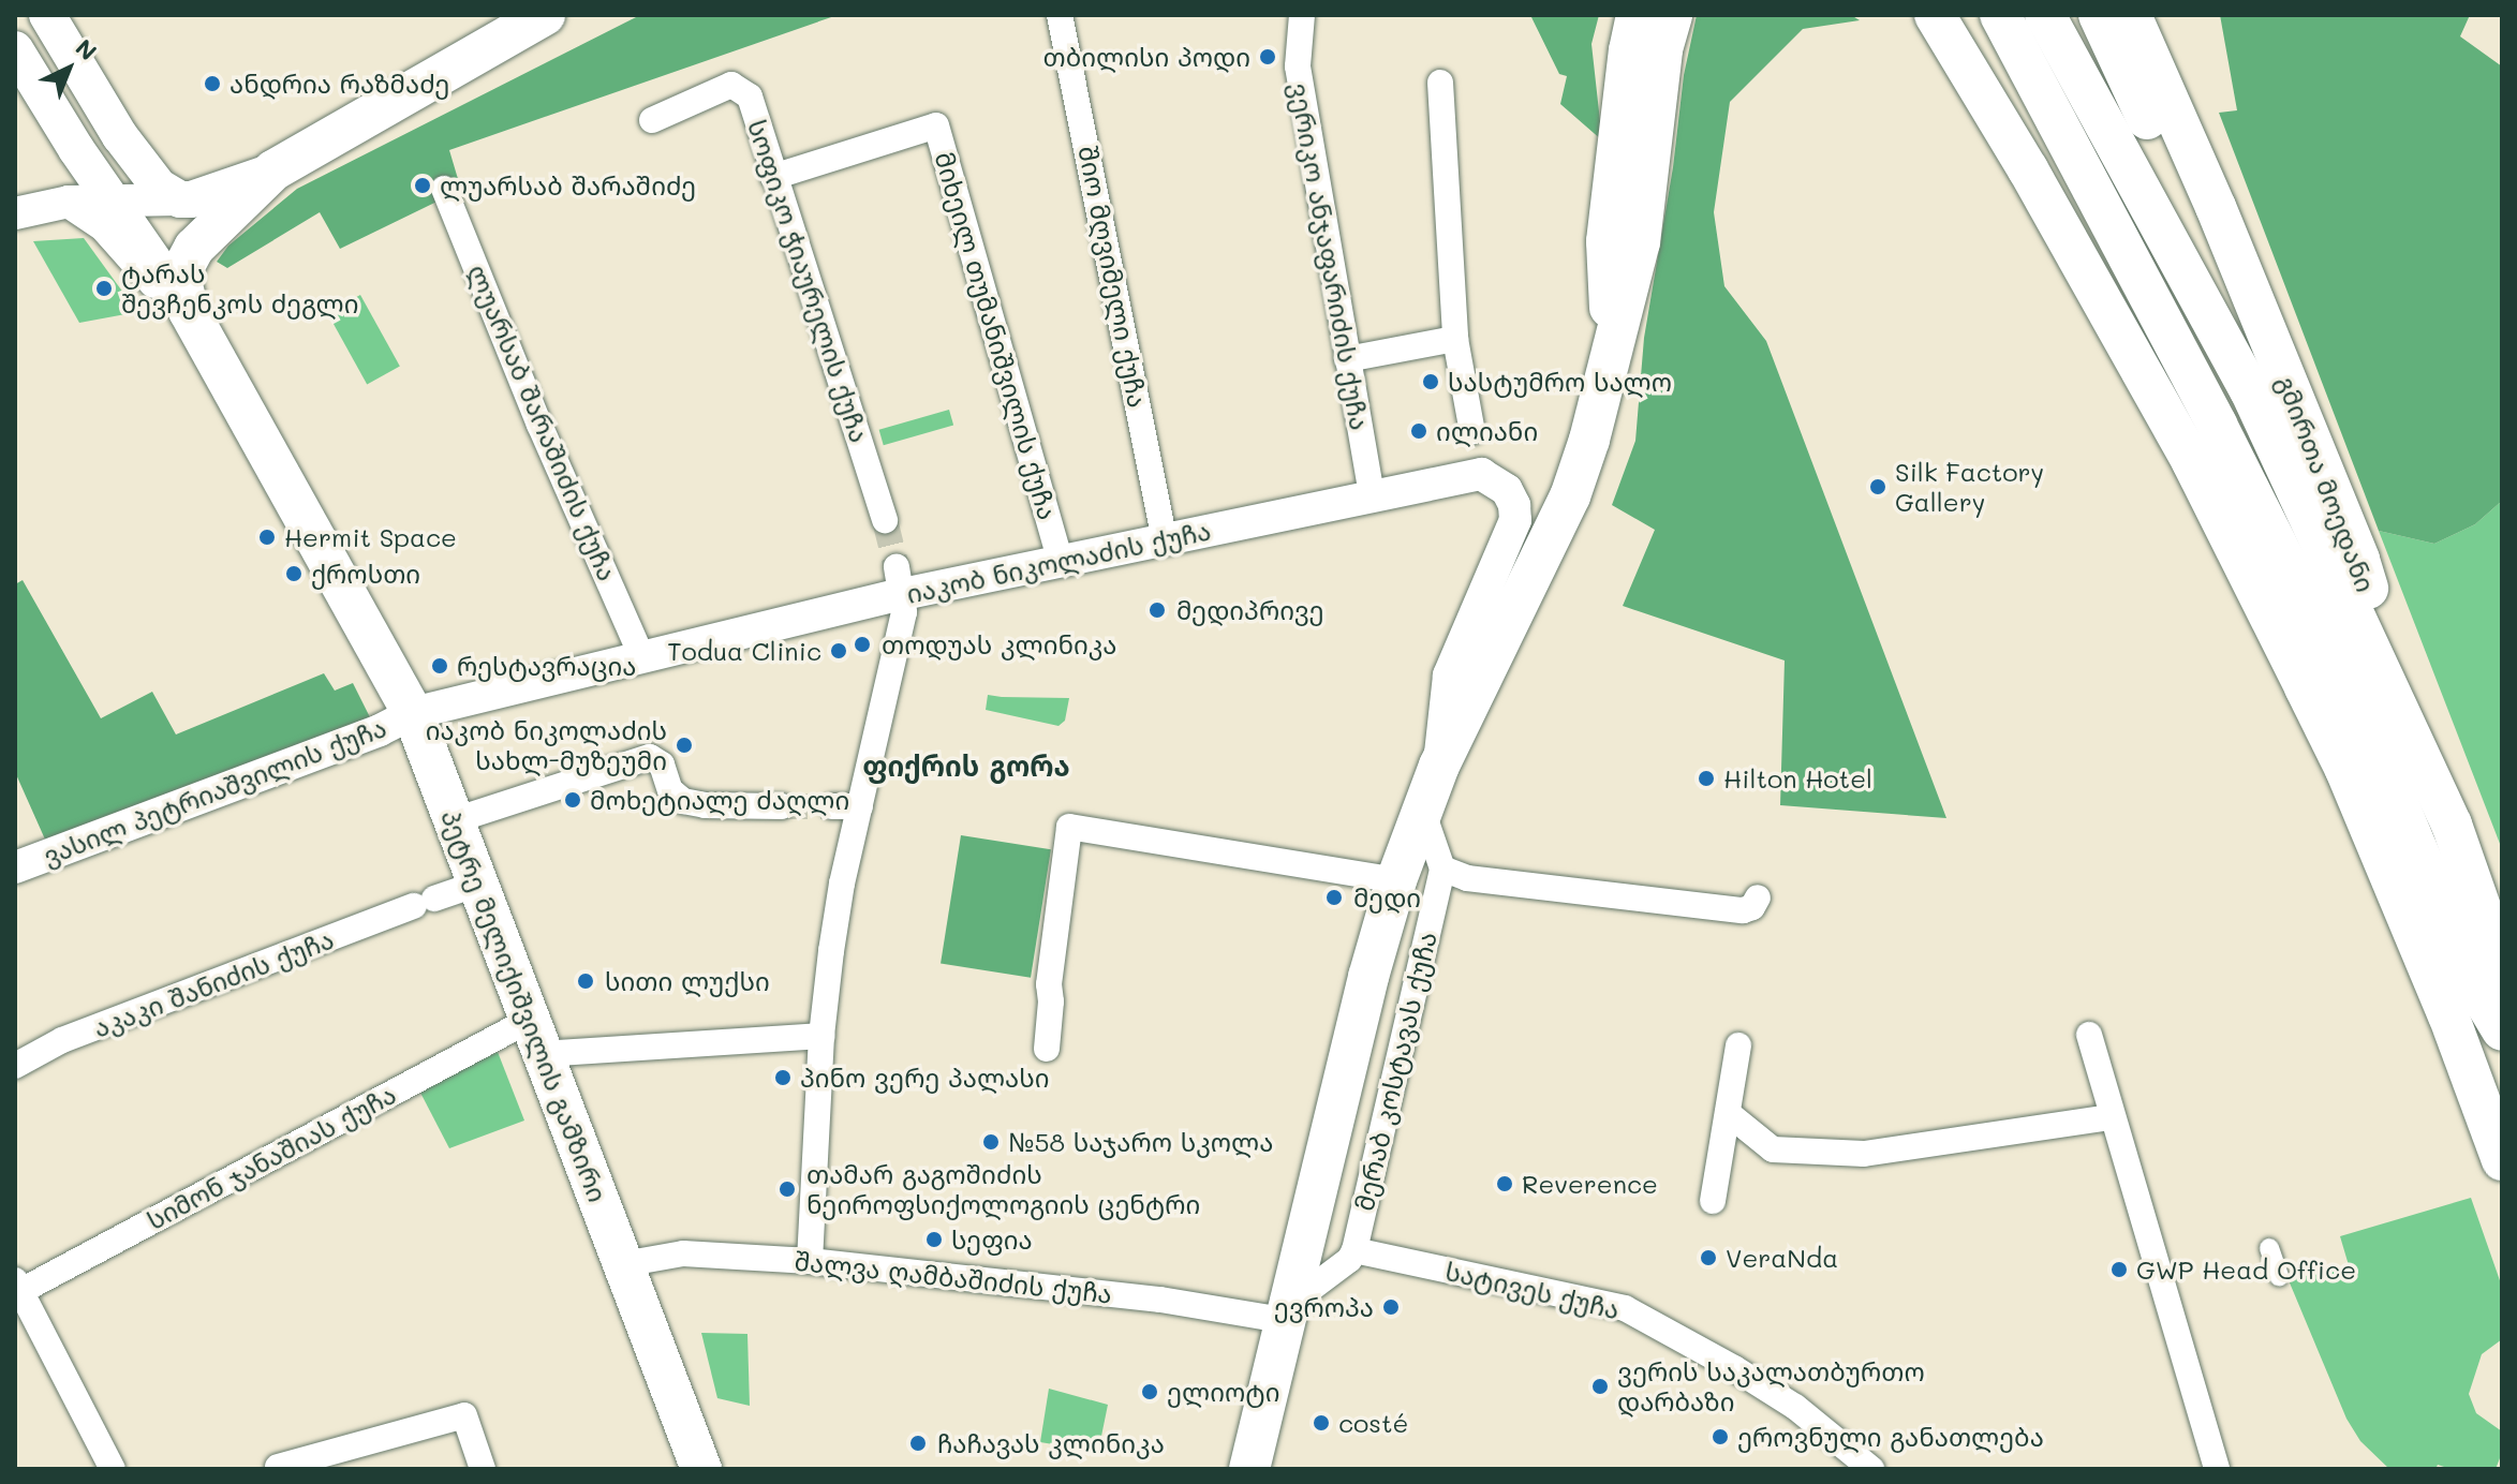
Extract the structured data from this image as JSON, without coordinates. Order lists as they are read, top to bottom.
{
  "streets": {
    "main road": ["გმირთა მოედანი", "პეტრე მელიქიშვილის გამზირი", "მერაბ კოსტავას ქუჩა"],
    "street": [
      "ვერიკო ანჯაფარიძის ქუჩა",
      "შიო მღვიმელი ქუჩა",
      "სოფიკო ჭიაურელის ქუჩა",
      "მიხეილ თუმანიშვილის ქუჩა",
      "ლუარსაბ შარაშიძის ქუჩა",
      "იაკობ ნიკოლაძის ქუჩა",
      "ვასილ პეტრიაშვილის ქუჩა",
      "აკაკი შანიძის ქუჩა",
      "სიმონ ჯანაშიას ქუჩა",
      "შალვა ღამბაშიძის ქუჩა",
      "სატივეს ქუჩა"
    ]
  },
  "crossings": [
    ["ვერიკო ანჯაფარიძის ქუჩა", "იაკობ ნიკოლაძის ქუჩა"],
    ["შიო მღვიმელი ქუჩა", "იაკობ ნიკოლაძის ქუჩა"],
    ["სოფიკო ჭიაურელის ქუჩა", "მიხეილ თუმანიშვილის ქუჩა"],
    ["მიხეილ თუმანიშვილის ქუჩა", "იაკობ ნიკოლაძის ქუჩა"],
    ["ლუარსაბ შარაშიძის ქუჩა", "იაკობ ნიკოლაძის ქუჩა"],
    ["იაკობ ნიკოლაძის ქუჩა", "ვასილ პეტრიაშვილის ქუჩა"],
    ["იაკობ ნიკოლაძის ქუჩა", "პეტრე მელიქიშვილის გამზირი"],
    ["იაკობ ნიკოლაძის ქუჩა", "მერაბ კოსტავას ქუჩა"],
    ["ვასილ პეტრიაშვილის ქუჩა", "პეტრე მელიქიშვილის გამზირი"],
    ["აკაკი შანიძის ქუჩა", "პეტრე მელიქიშვილის გამზირი"],
    ["პეტრე მელიქიშვილის გამზირი", "სიმონ ჯანაშიას ქუჩა"],
    ["პეტრე მელიქიშვილის გამზირი", "შალვა ღამბაშიძის ქუჩა"],
    ["მერაბ კოსტავას ქუჩა", "შალვა ღამბაშიძის ქუჩა"],
    ["მერაბ კოსტავას ქუჩა", "სატივეს ქუჩა"]
  ],
  "districts": ["ფიქრის გორა"],
  "places": [
    "თბილისი პოდი",
    "ანდრია რაზმაძე",
    "ლუარსაბ შარაშიძე",
    "ტარას შევჩენკოს ძეგლი",
    "სასტუმრო სალო",
    "ილიანი",
    "Silk Factory Gallery",
    "Hermit Space",
    "ქროსთი",
    "მედიპრივე",
    "თოდუას კლინიკა",
    "Todua Clinic",
    "რესტავრაცია",
    "იაკობ ნიკოლაძის სახლ-მუზეუმი",
    "Hilton Hotel",
    "მოხეტიალე ძაღლი",
    "მედი",
    "სითი ლუქსი",
    "პინო ვერე პალასი",
    "№58 საჯარო სკოლა",
    "Reverence",
    "თამარ გაგოშიძის ნეიროფსიქოლოგიის ცენტრი",
    "სეფია",
    "VeraNda",
    "GWP Head Office",
    "ევროპა",
    "ვერის საკალათბურთო დარბაზი",
    "ელიოტი",
    "costé",
    "ეროვნული განათლება",
    "ჩაჩავას კლინიკა"
  ],
  "north": "top right"
}
